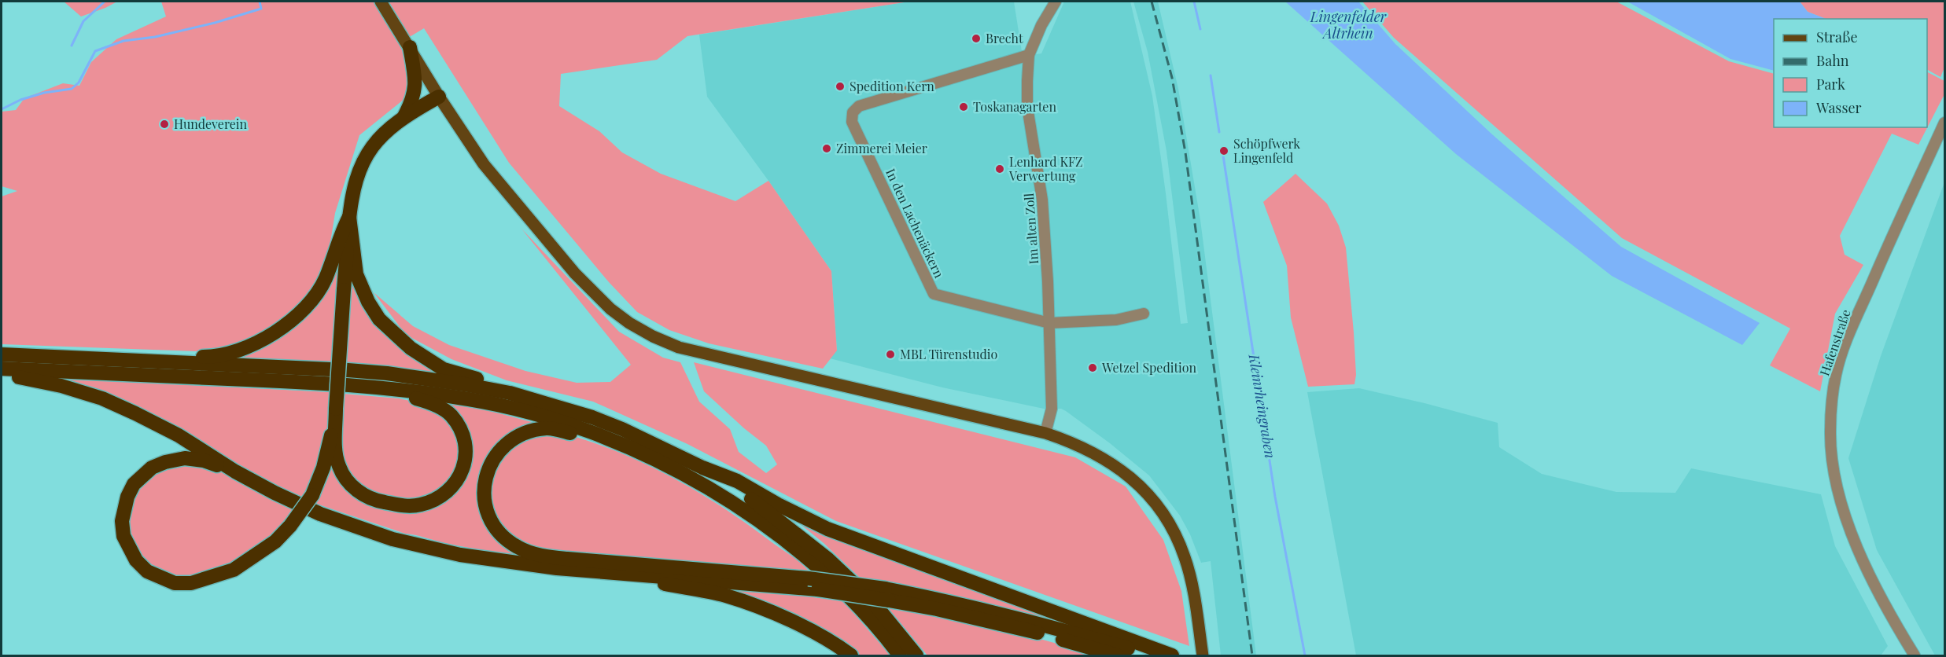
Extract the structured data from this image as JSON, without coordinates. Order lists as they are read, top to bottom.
{
  "streets": {
    "street": ["In den Lachenäckern", "Im alten Zoll", "Hafenstraße"]
  },
  "crossings": [
    ["In den Lachenäckern", "Im alten Zoll"]
  ],
  "water": ["Lingenfelder Altrhein", "Kleinrheingraben"],
  "places": [
    "Brecht",
    "Spedition Kern",
    "Toskanagarten",
    "Hundeverein",
    "Zimmerei Meier",
    "Schöpfwerk Lingenfeld",
    "Lenhard KFZ Verwertung",
    "MBL Türenstudio",
    "Wetzel Spedition"
  ],
  "legend": [
    "Straße",
    "Bahn",
    "Park",
    "Wasser"
  ]
}
